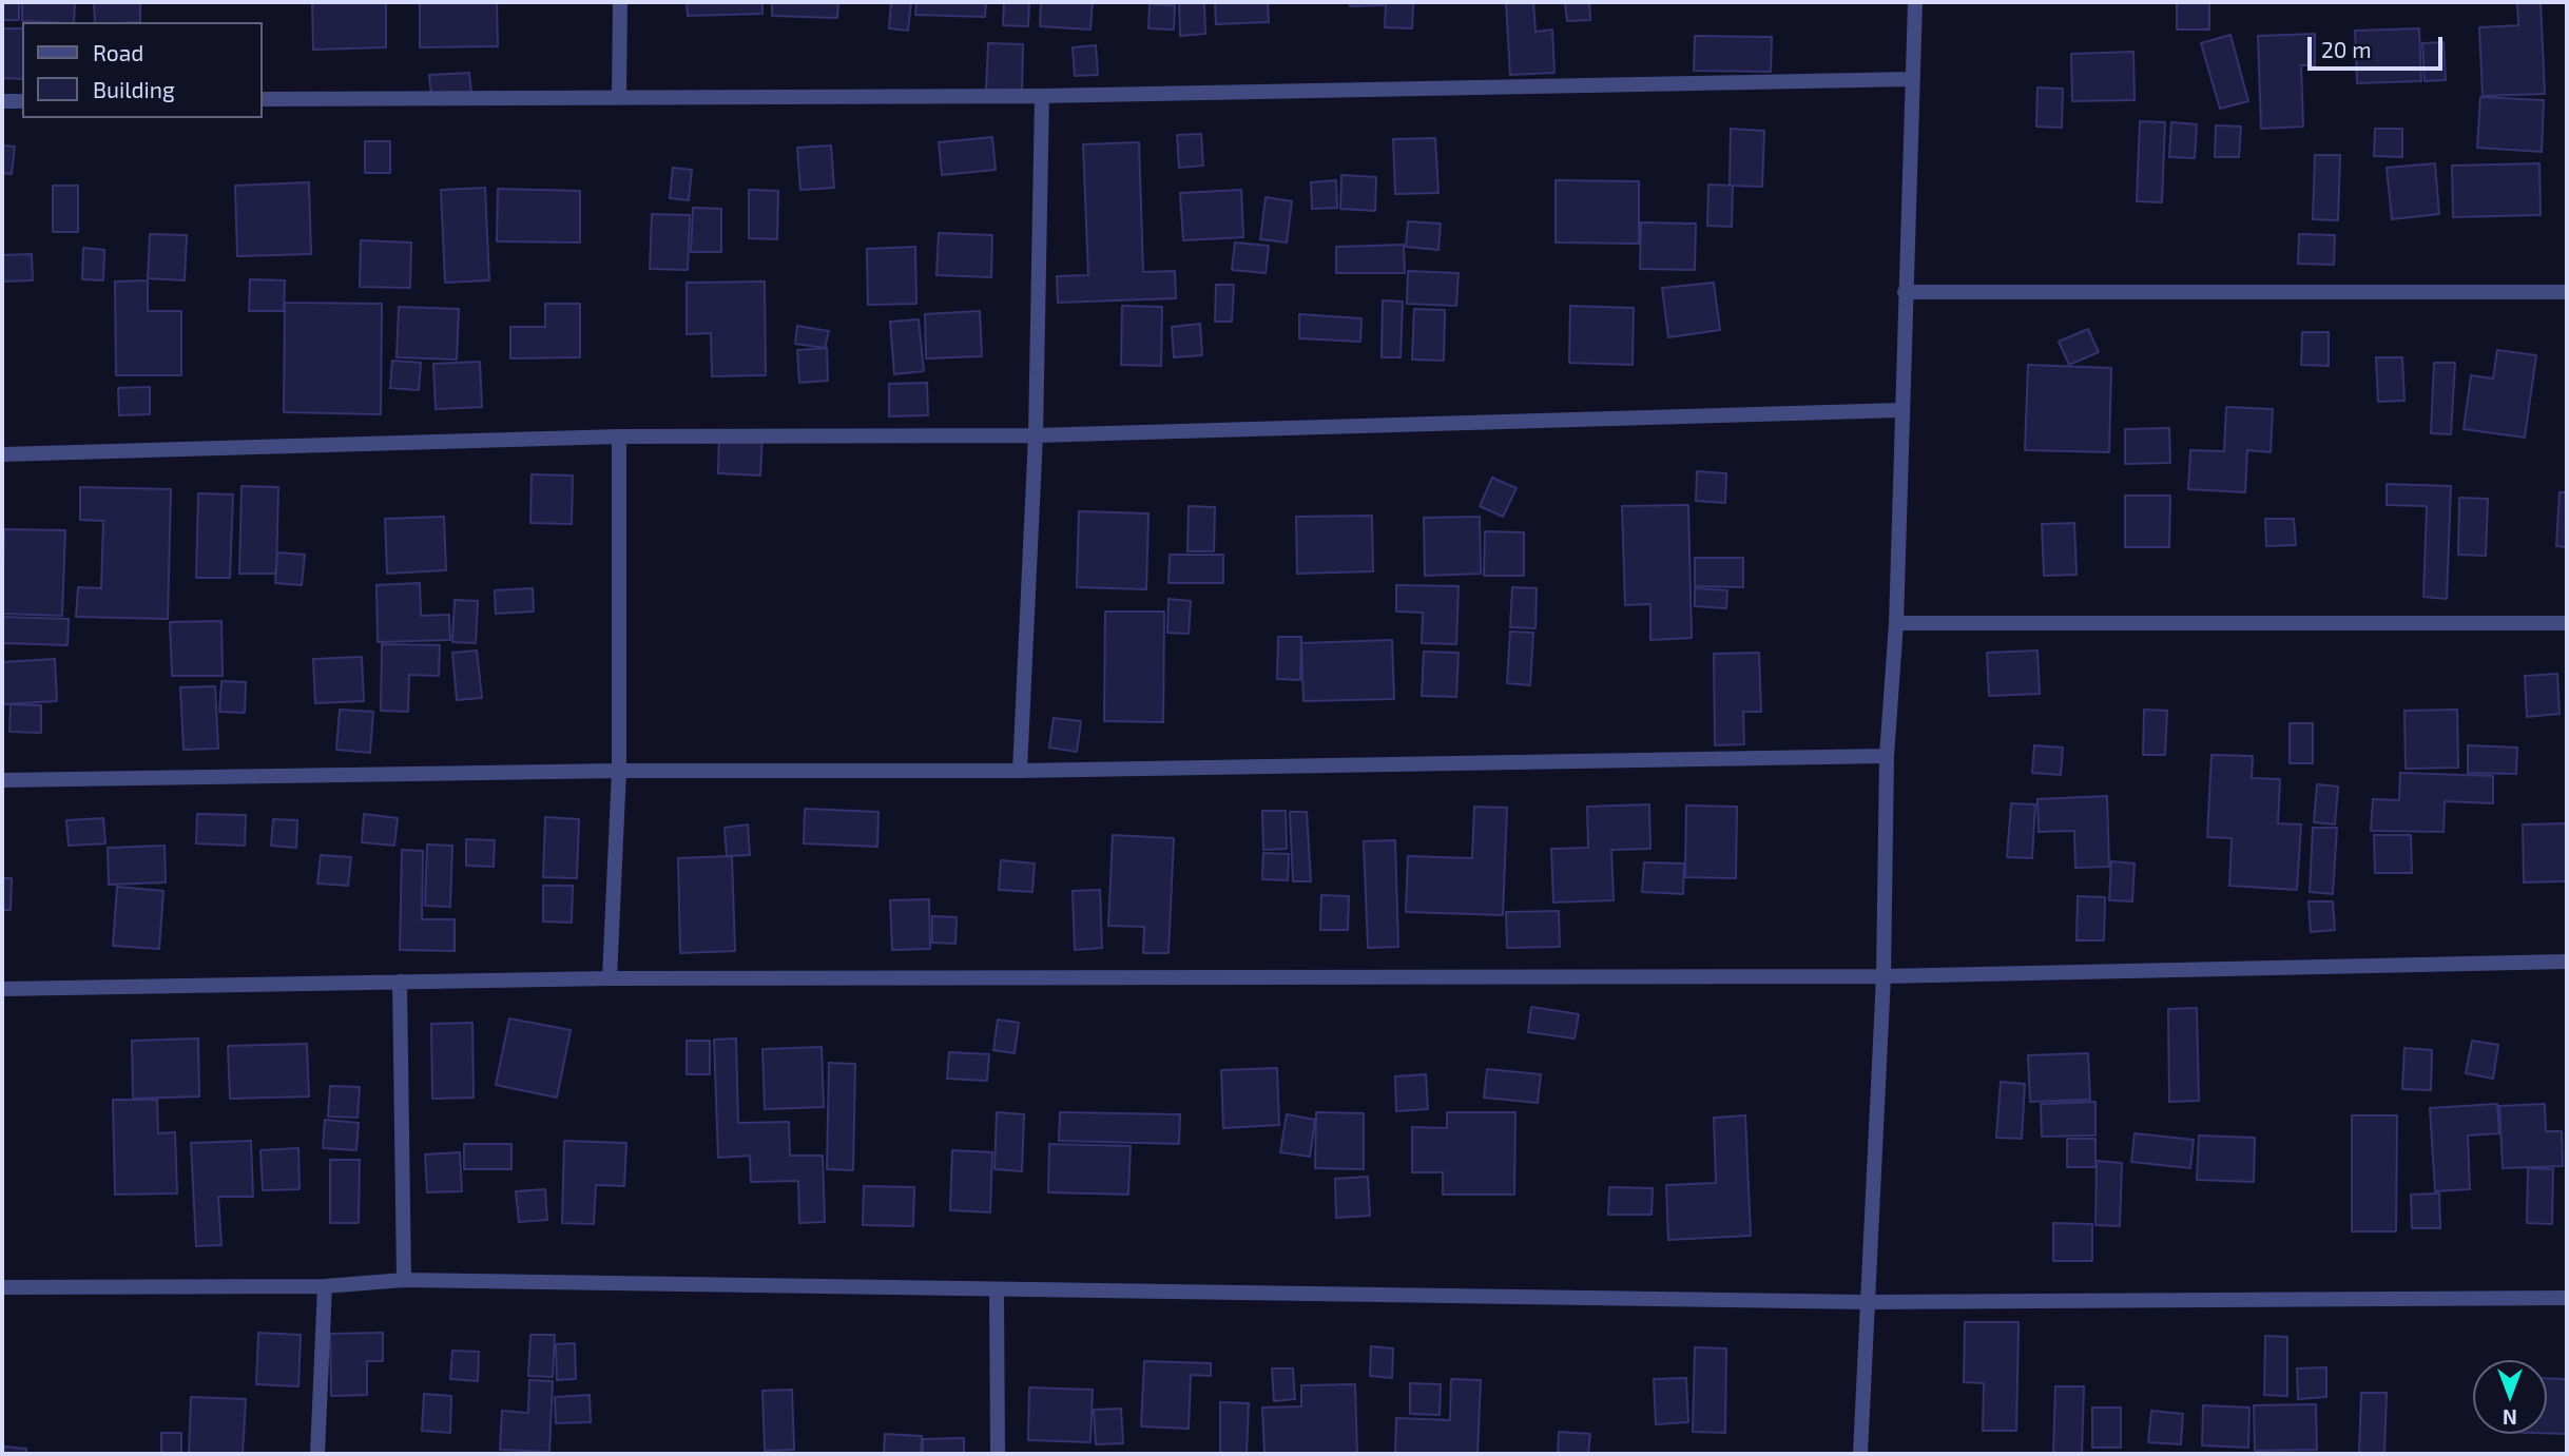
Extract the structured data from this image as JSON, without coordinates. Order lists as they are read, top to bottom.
{
  "legend": ["Road", "Building"],
  "scale_bar": "20 m",
  "north": "bottom"
}
